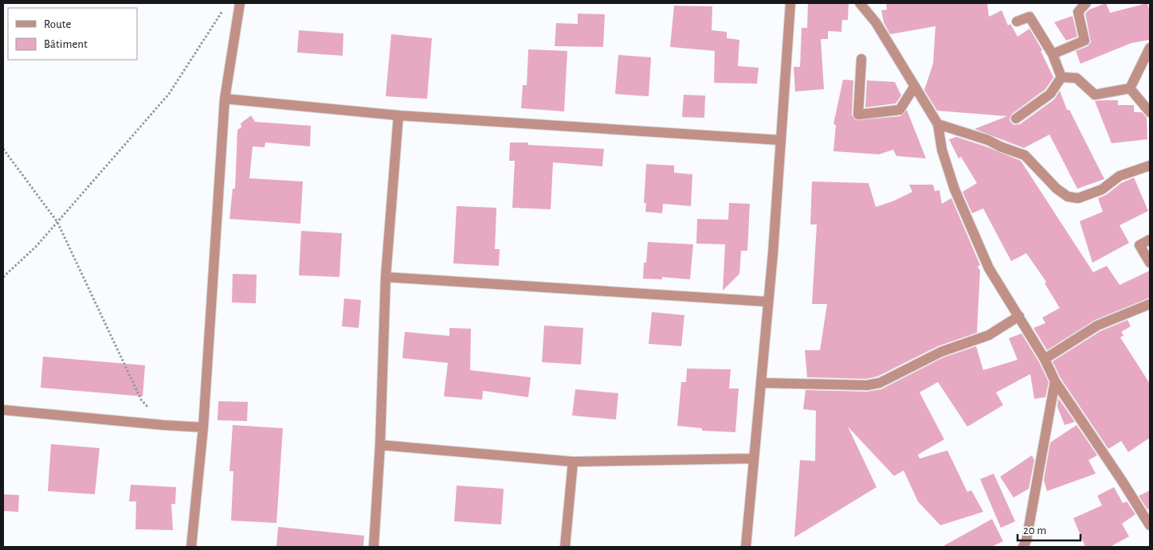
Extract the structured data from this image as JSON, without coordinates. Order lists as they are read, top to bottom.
{
  "legend": ["Route", "Bâtiment"],
  "scale_bar": "20 m"
}
